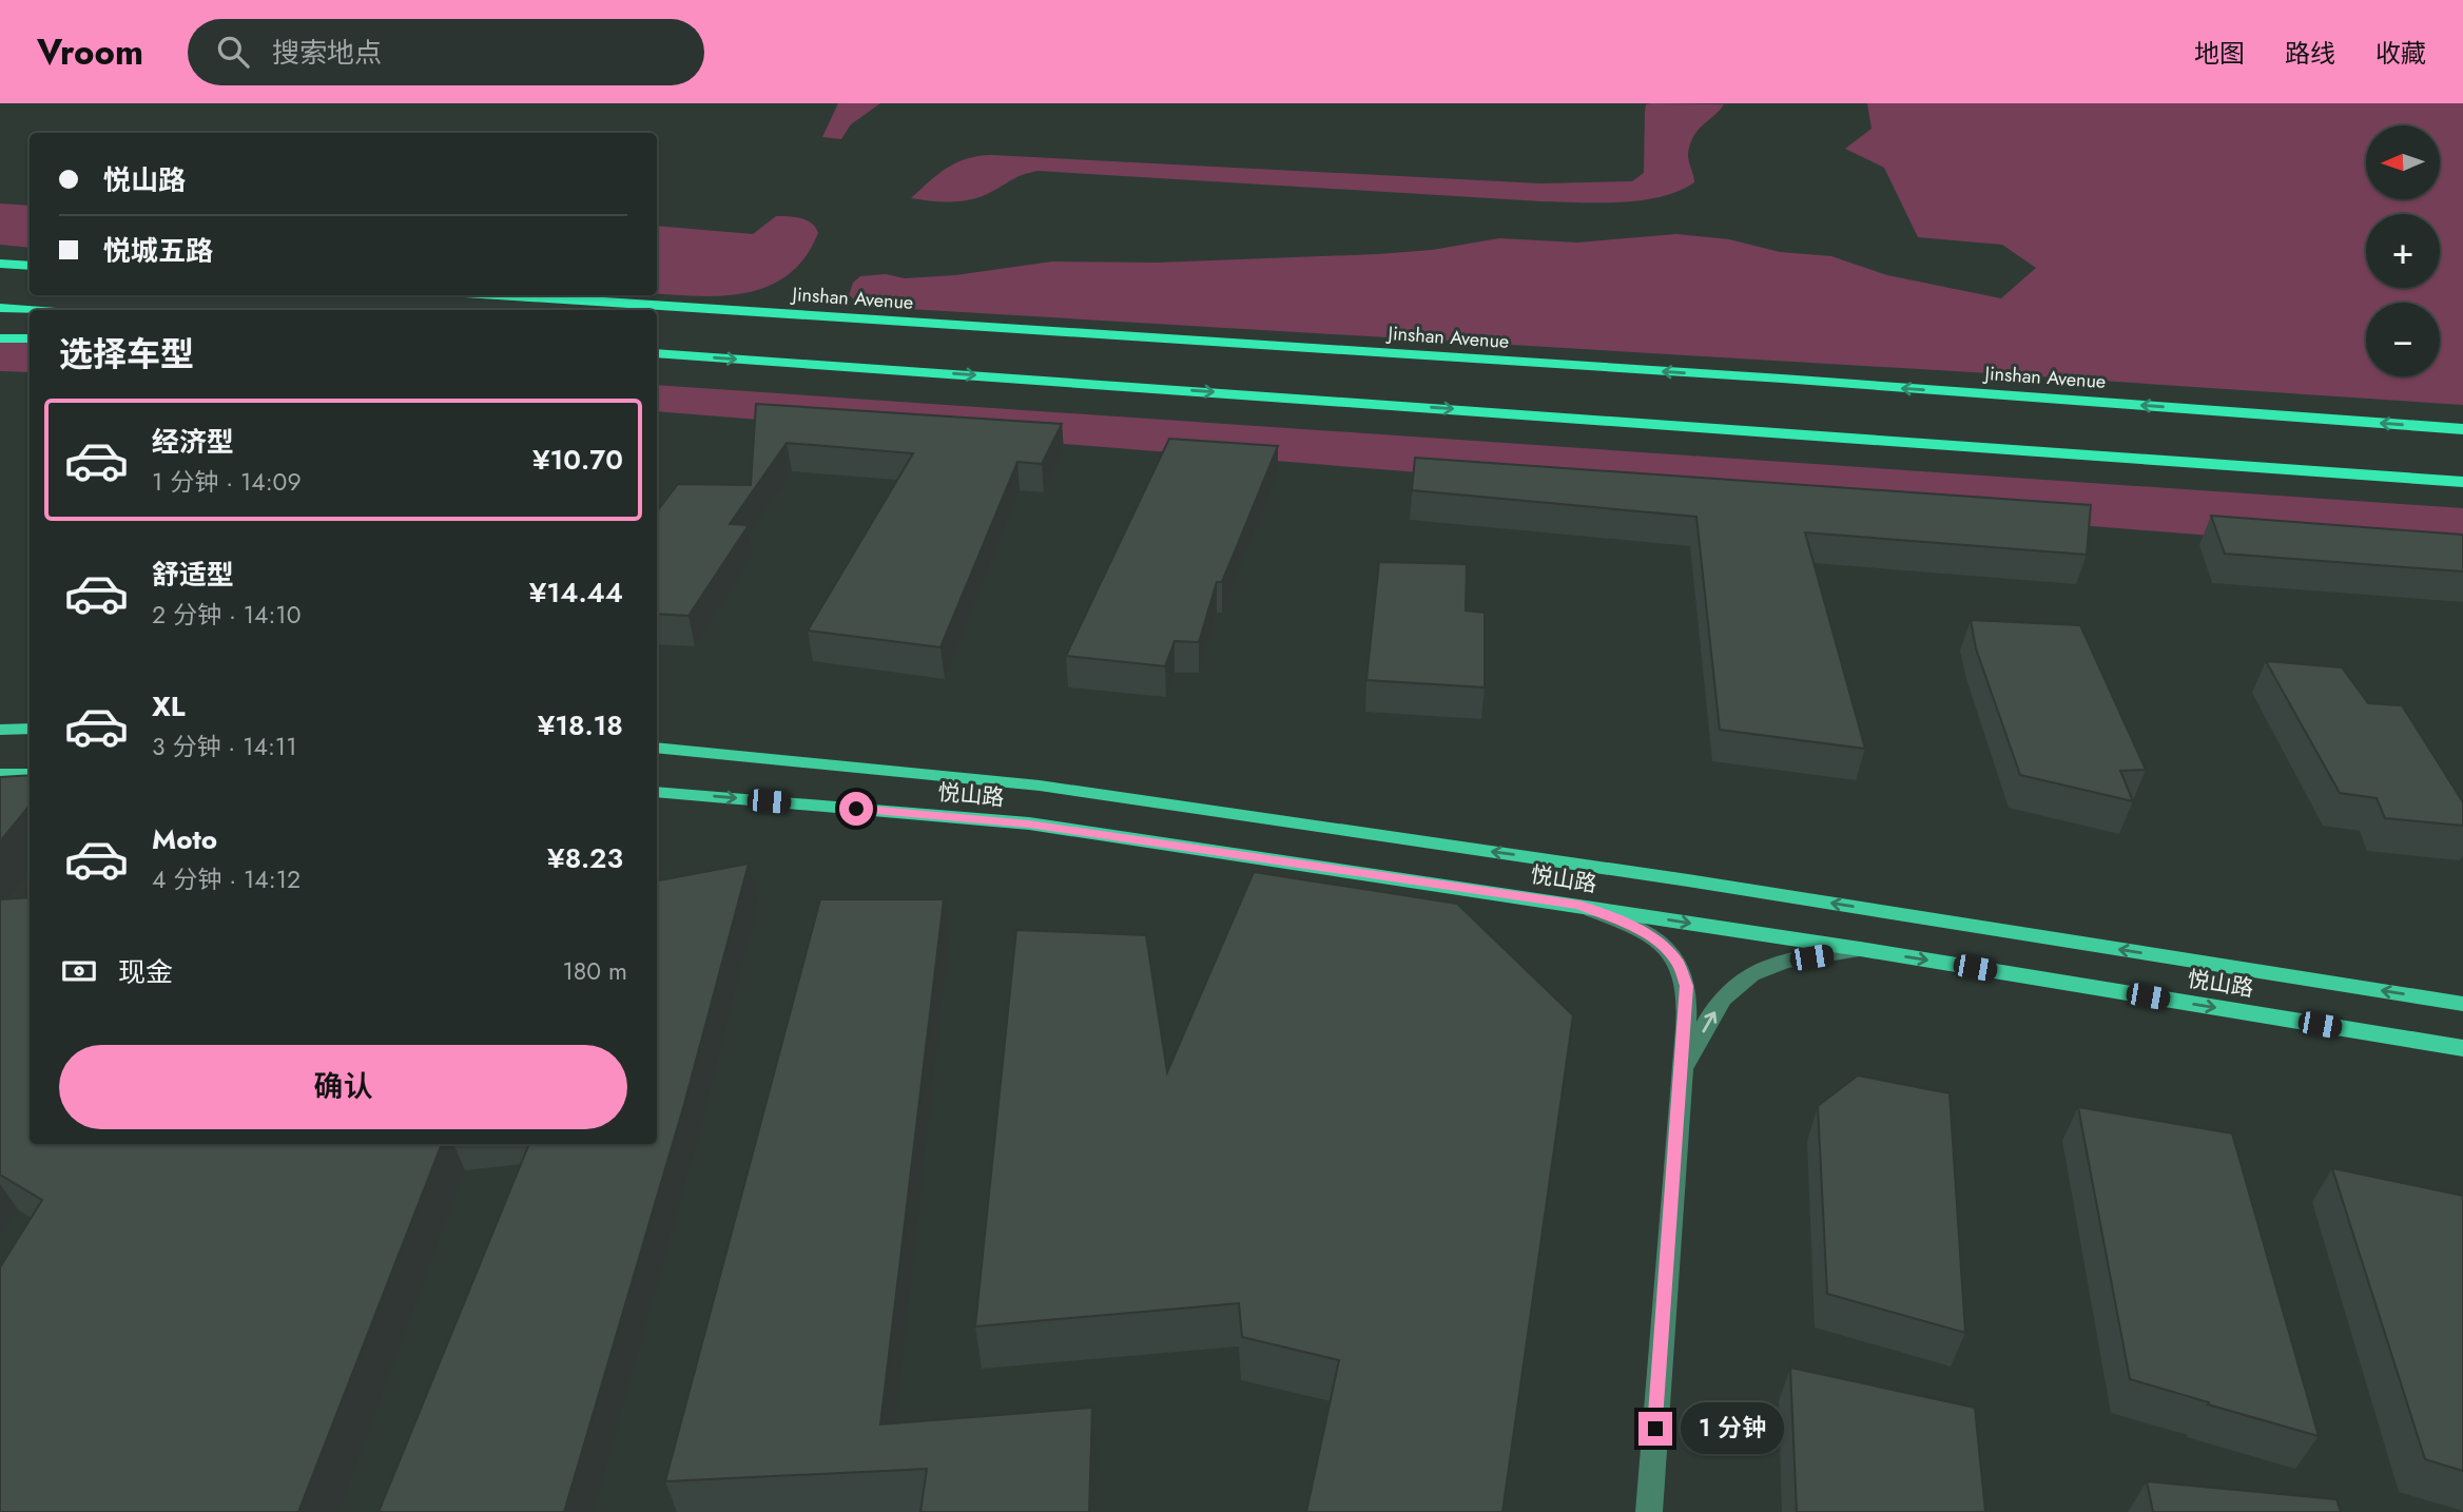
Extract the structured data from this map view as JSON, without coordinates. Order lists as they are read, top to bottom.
{
  "streets": {
    "highway": ["Jinshan Avenue"],
    "main road": ["悦山路"]
  },
  "north": "left",
  "page": {
    "header": "Vroom",
    "search": "搜索地点",
    "nav": ["地图", "路线", "收藏"],
    "map_buttons": ["+", "−"],
    "banner": ["悦山路", "悦城五路"],
    "heading": "选择车型",
    "list": [
      {
        "name": "经济型",
        "note": "1 分钟 · 14:09",
        "value": "¥10.70"
      },
      {
        "name": "舒适型",
        "note": "2 分钟 · 14:10",
        "value": "¥14.44"
      },
      {
        "name": "XL",
        "note": "3 分钟 · 14:11",
        "value": "¥18.18"
      },
      {
        "name": "Moto",
        "note": "4 分钟 · 14:12",
        "value": "¥8.23"
      }
    ],
    "pay": ["现金", "180 m"],
    "buttons": "确认",
    "bubble": "1 分钟"
  }
}
